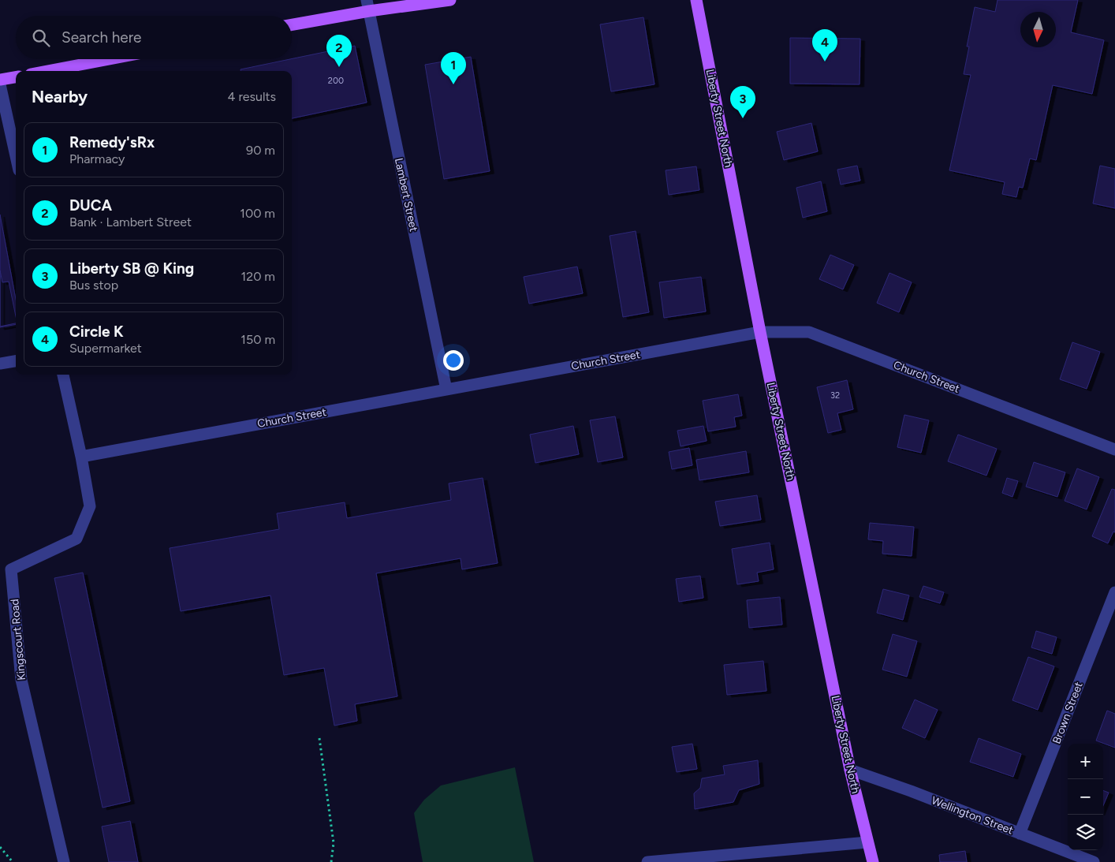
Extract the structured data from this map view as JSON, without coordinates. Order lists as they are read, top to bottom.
{
  "streets": {
    "main road": ["Liberty Street North"],
    "street": [
      "Lambert Street",
      "Church Street",
      "Kingscourt Road",
      "Brown Street",
      "Wellington Street"
    ]
  },
  "crossings": [
    ["Liberty Street North", "Church Street"],
    ["Liberty Street North", "Wellington Street"],
    ["Lambert Street", "Church Street"],
    ["Church Street", "Kingscourt Road"],
    ["Brown Street", "Wellington Street"]
  ],
  "house_numbers": ["200", "32"],
  "north": "bottom",
  "page": {
    "search": "Search here",
    "pins": [
      "4",
      "2",
      "1",
      "3"
    ],
    "heading": ["Nearby", "4 results"],
    "list": [
      {
        "mark": "1",
        "name": "Remedy'sRx",
        "note": "Pharmacy",
        "value": "90 m"
      },
      {
        "mark": "2",
        "name": "DUCA",
        "note": "Bank · Lambert Street",
        "value": "100 m"
      },
      {
        "mark": "3",
        "name": "Liberty SB @ King",
        "note": "Bus stop",
        "value": "120 m"
      },
      {
        "mark": "4",
        "name": "Circle K",
        "note": "Supermarket",
        "value": "150 m"
      }
    ],
    "map_buttons": ["+", "−"]
  }
}
